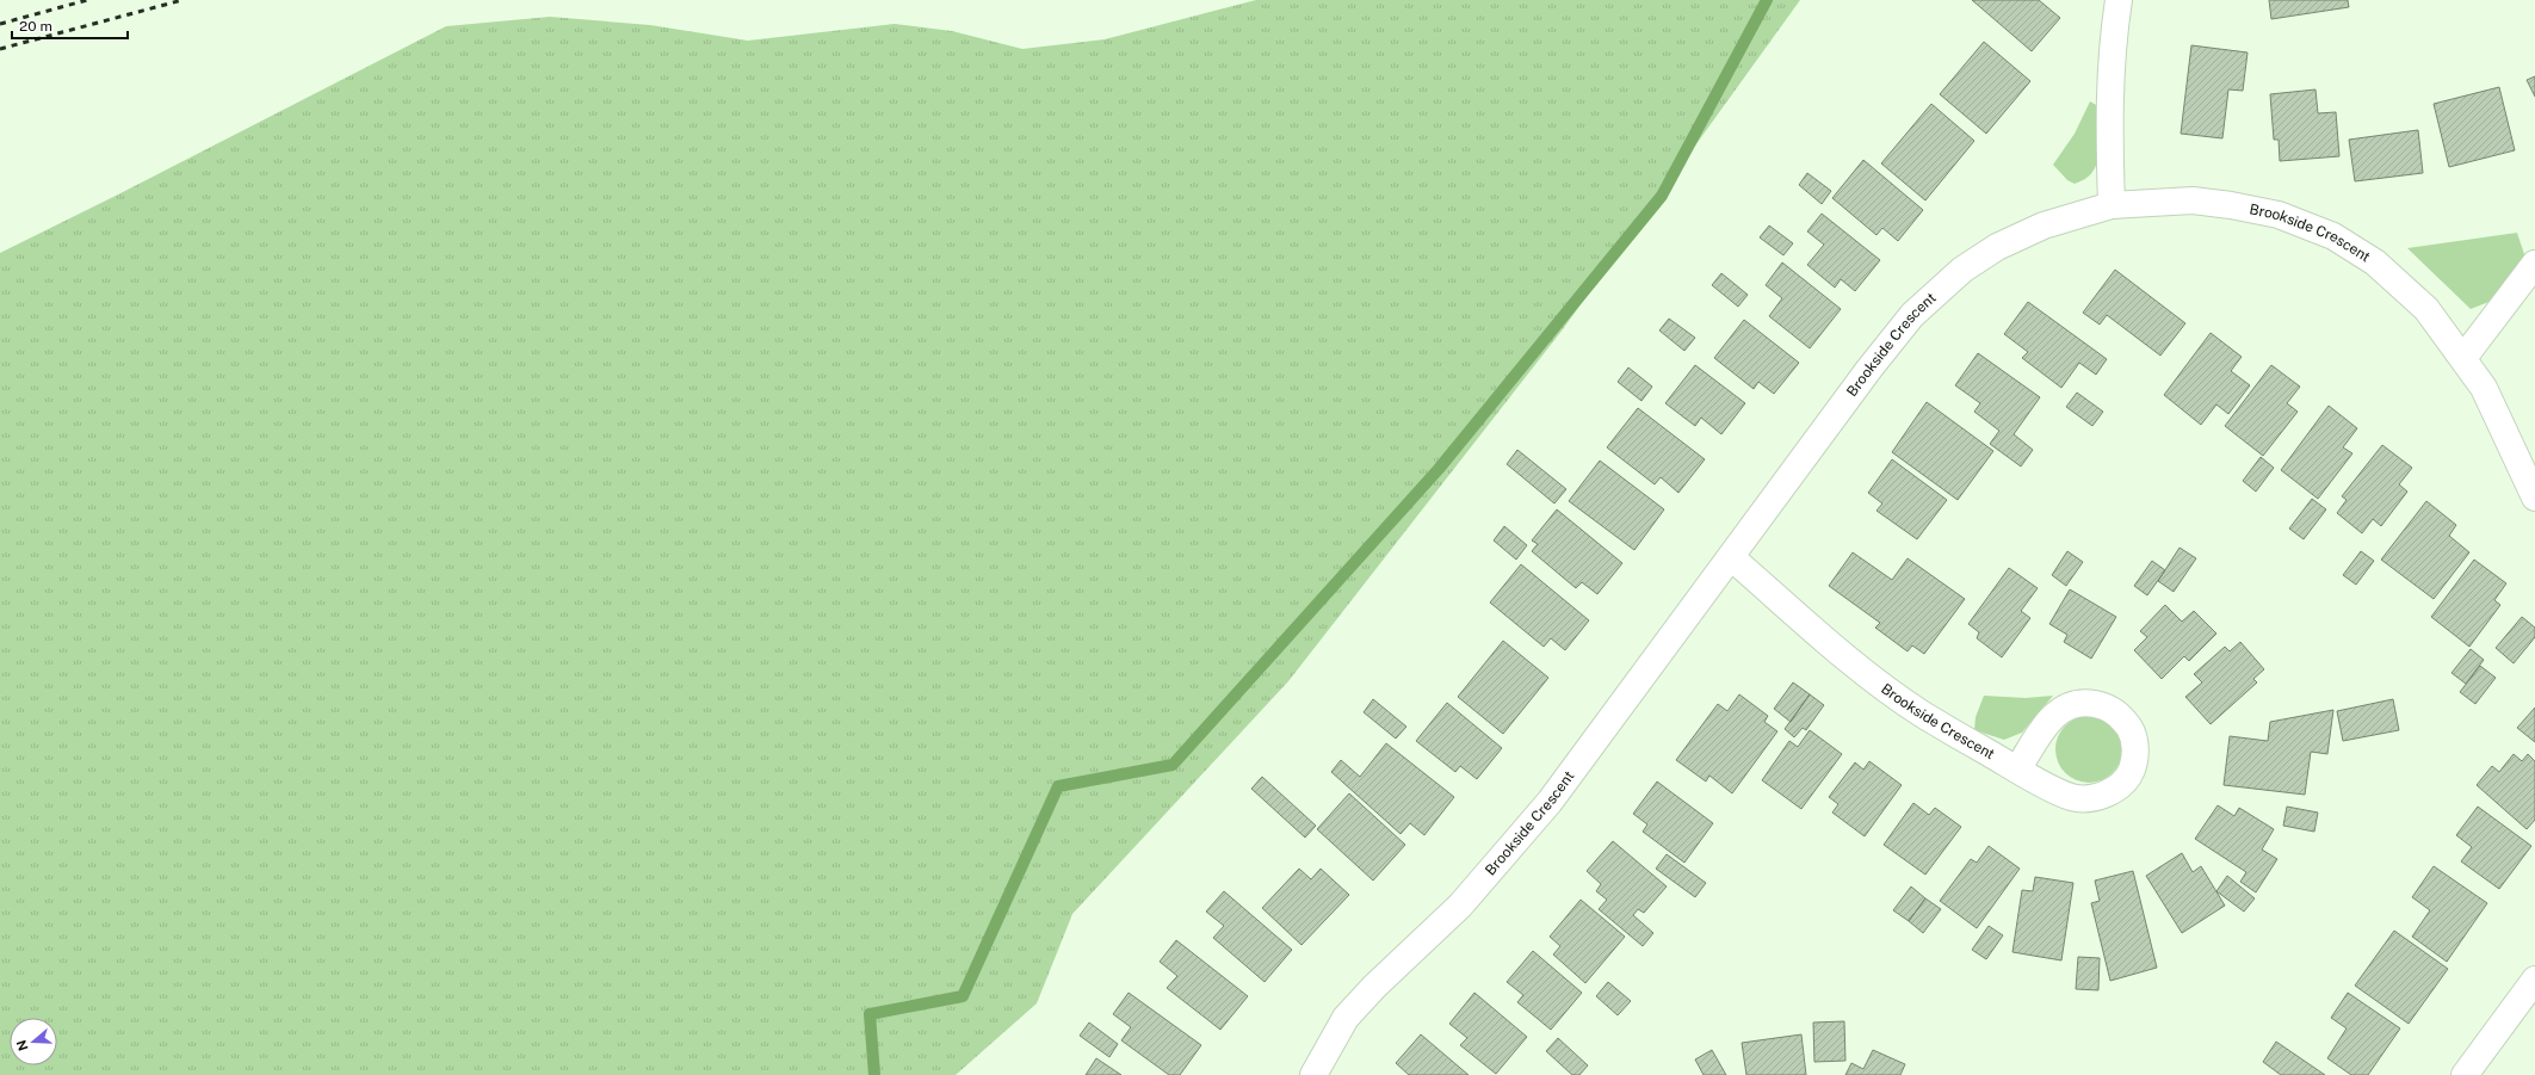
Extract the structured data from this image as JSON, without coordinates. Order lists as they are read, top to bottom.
{
  "streets": {
    "street": ["Brookside Crescent"]
  },
  "scale_bar": "20 m",
  "north": "left"
}
